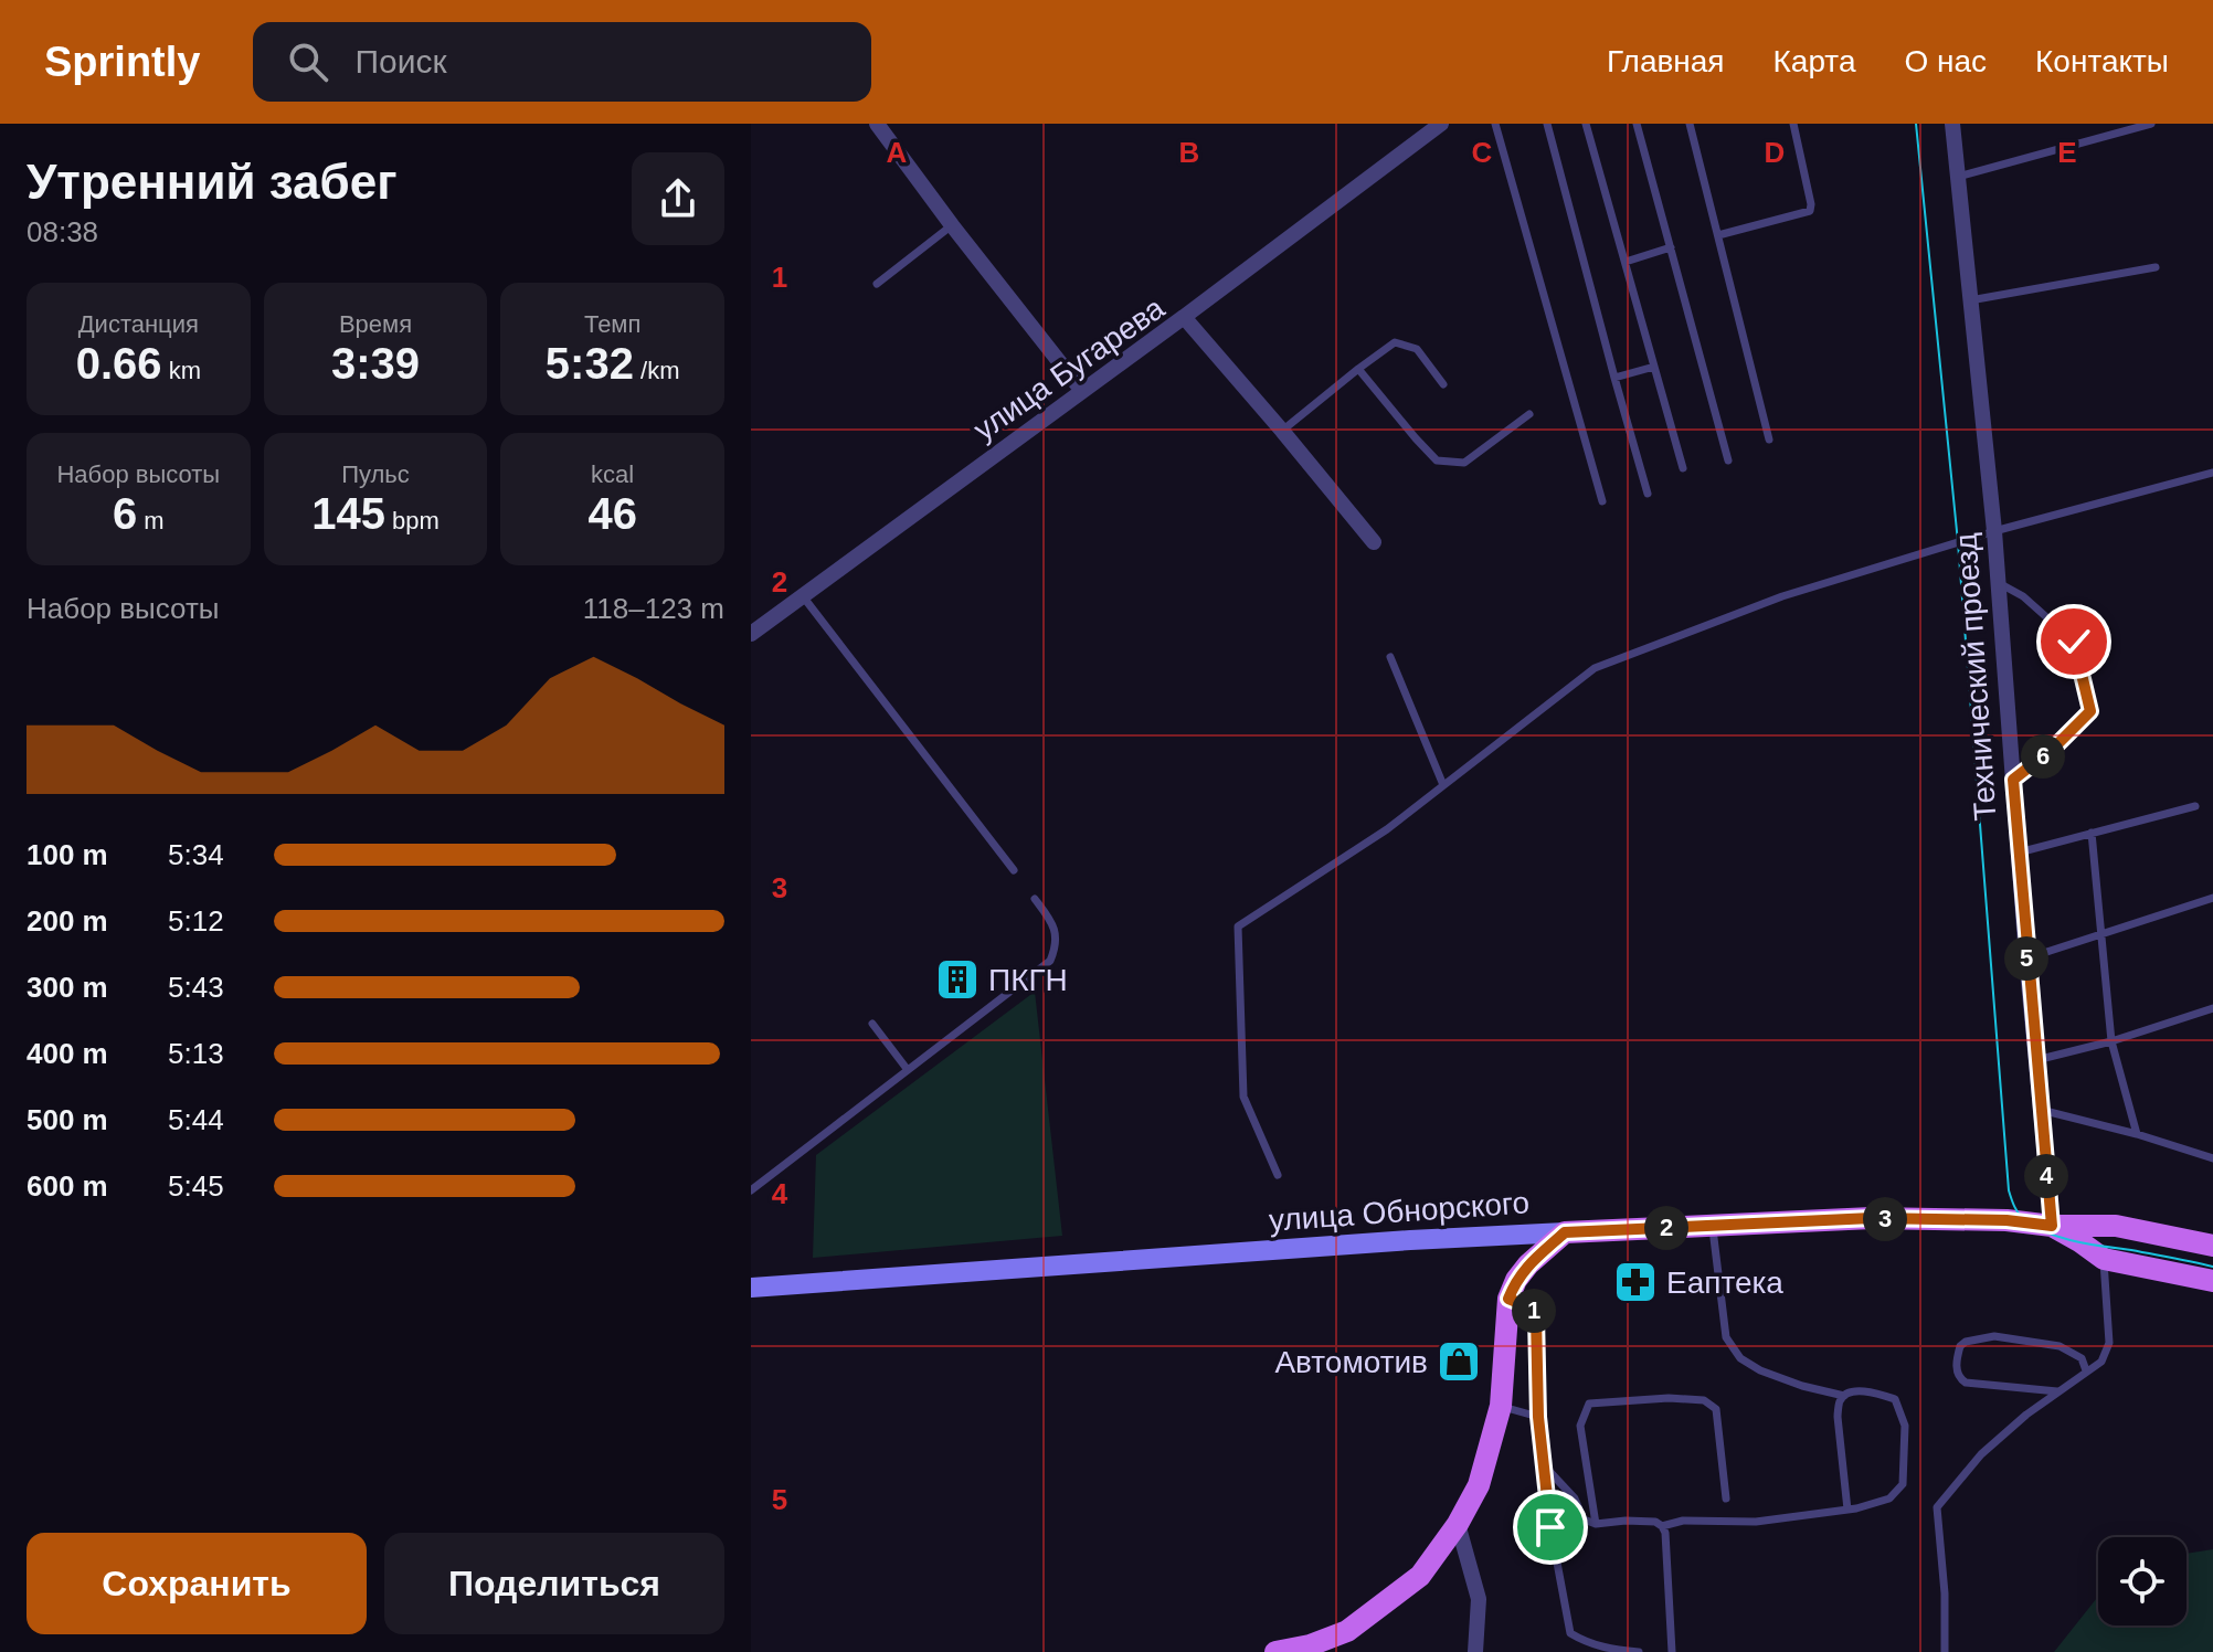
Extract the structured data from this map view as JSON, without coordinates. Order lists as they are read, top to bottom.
{
  "streets": {
    "main road": ["улица Обнорского"],
    "street": ["улица Бугарева", "Технический проезд"]
  },
  "crossings": [
    ["Технический проезд", "улица Обнорского"]
  ],
  "places": {
    "building": ["ПКГН"],
    "pharmacy": ["Еаптека"],
    "shop": ["Автомотив"]
  },
  "page": {
    "header": "Sprintly",
    "search": "Поиск",
    "nav": [
      "Главная",
      "Карта",
      "О нас",
      "Контакты"
    ],
    "heading": ["Утренний забег", "08:38"],
    "stats": [
      ["Дистанция", "0.66 km"],
      ["Время", "3:39"],
      ["Темп", "5:32 /km"],
      ["Набор высоты", "6 m"],
      ["Пульс", "145 bpm"],
      ["kcal", "46"]
    ],
    "chart": ["Набор высоты", "118–123 m"],
    "pins": [
      "6",
      "5",
      "4",
      "3",
      "2",
      "1"
    ],
    "list": [
      {
        "name": "100 m",
        "note": "5:34"
      },
      {
        "name": "200 m",
        "note": "5:12"
      },
      {
        "name": "300 m",
        "note": "5:43"
      },
      {
        "name": "400 m",
        "note": "5:13"
      },
      {
        "name": "500 m",
        "note": "5:44"
      },
      {
        "name": "600 m",
        "note": "5:45"
      }
    ],
    "buttons": ["Сохранить", "Поделиться"]
  },
  "grid": {
    "columns": [
      "A",
      "B",
      "C",
      "D",
      "E"
    ],
    "rows": [
      "1",
      "2",
      "3",
      "4",
      "5"
    ]
  }
}
